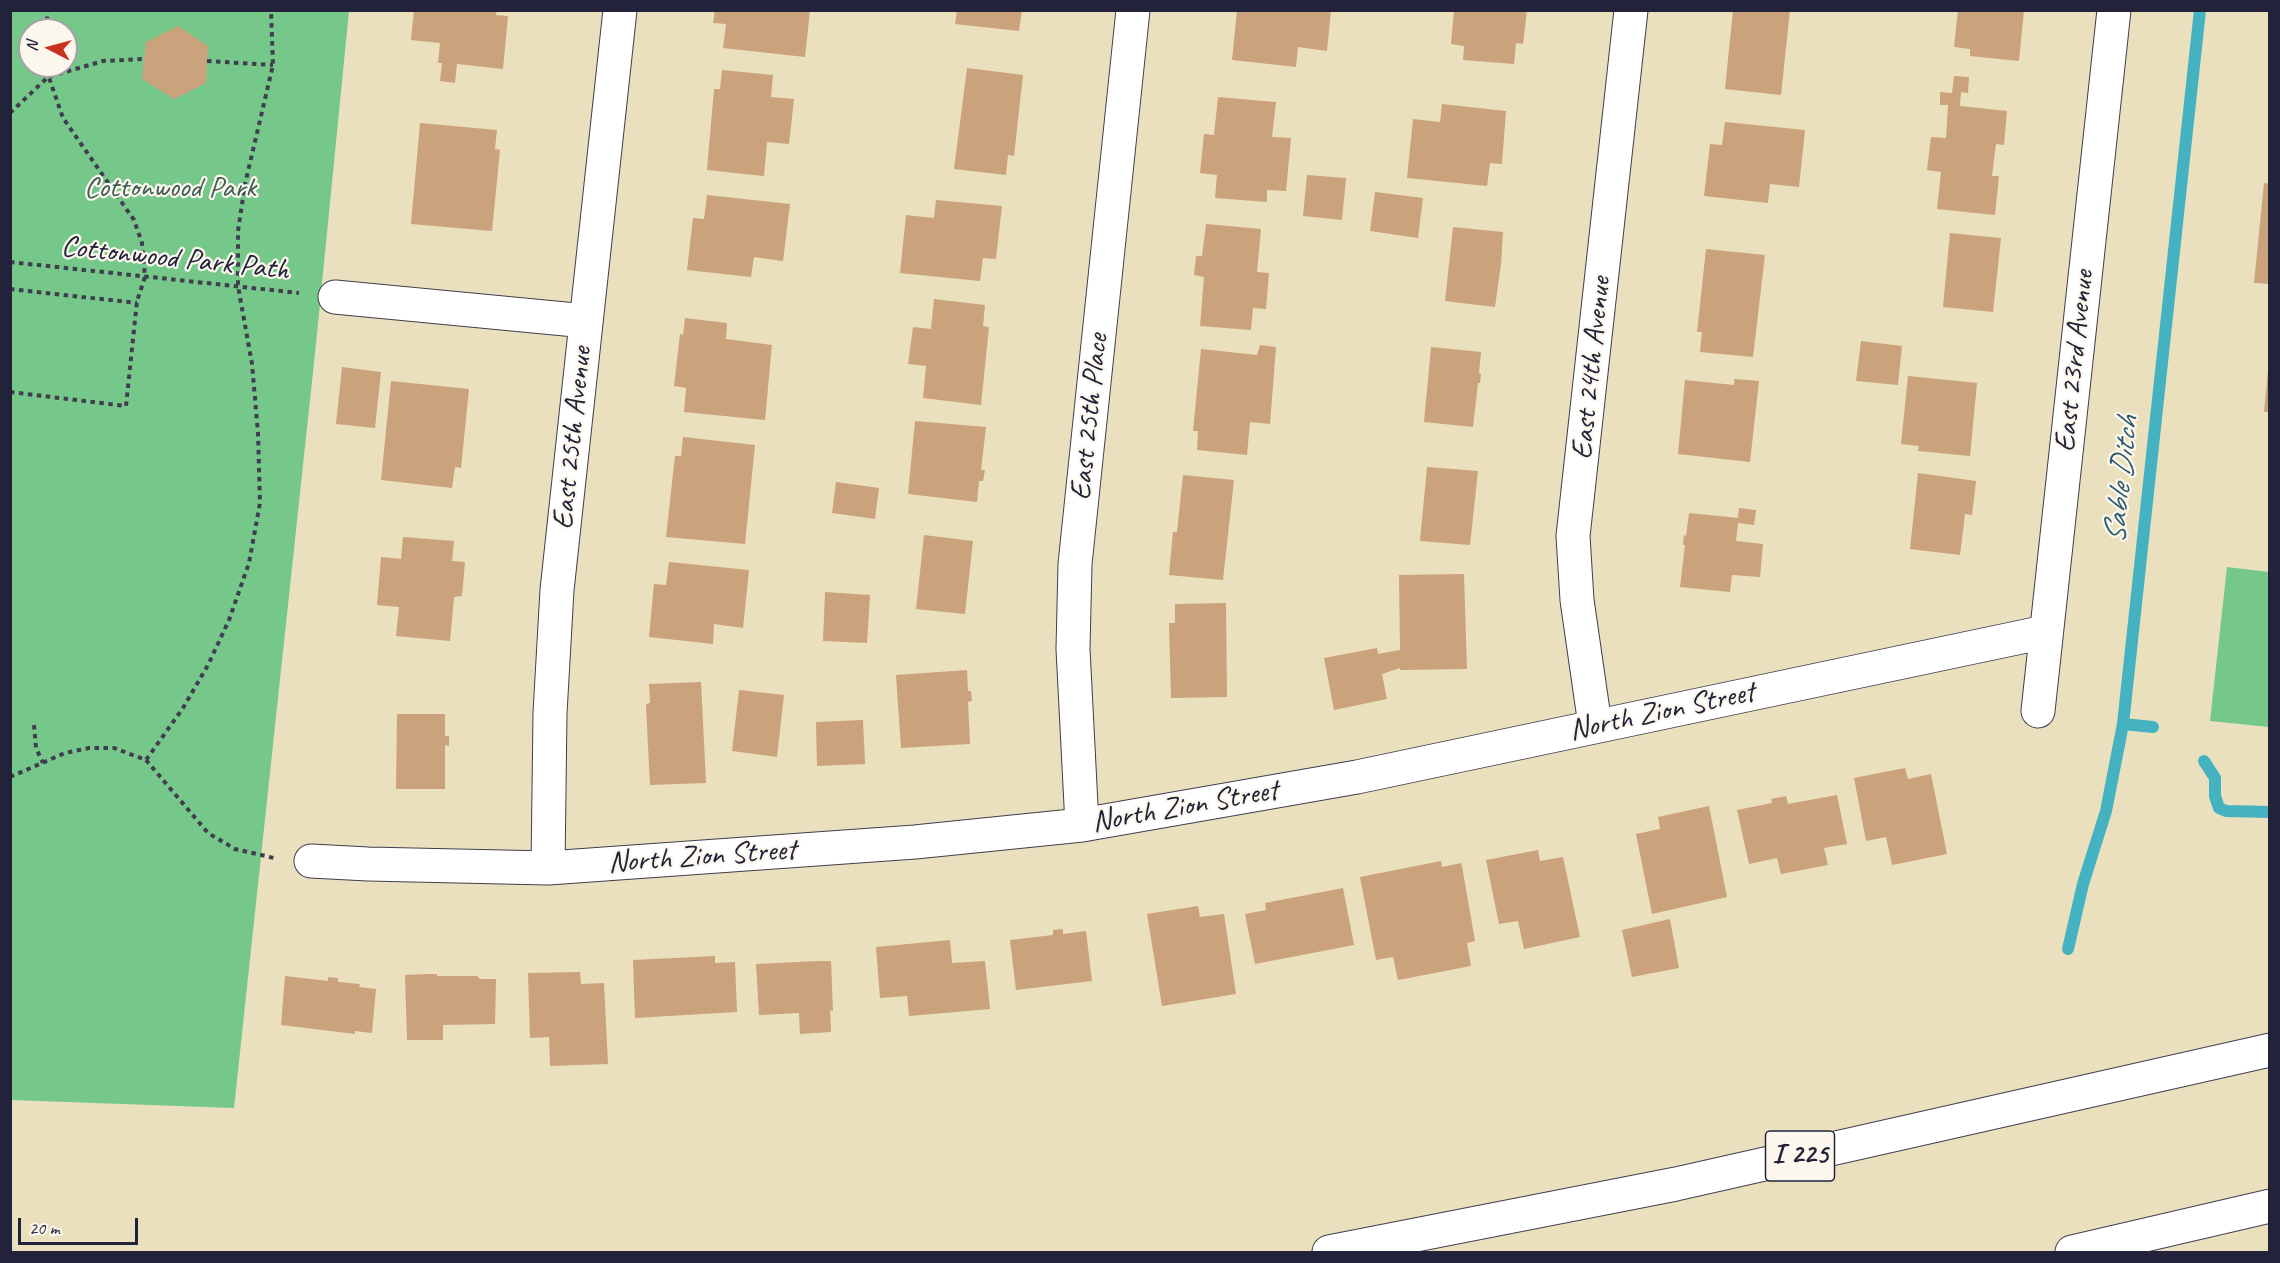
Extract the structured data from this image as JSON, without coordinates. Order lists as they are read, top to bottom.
{
  "streets": {
    "main road": [
      "East 23rd Avenue",
      "East 24th Avenue",
      "East 25th Place",
      "East 25th Avenue",
      "North Zion Street",
      "I 225"
    ],
    "path": ["Cottonwood Park Path"]
  },
  "crossings": [
    ["East 23rd Avenue", "North Zion Street"],
    ["East 24th Avenue", "North Zion Street"],
    ["East 25th Place", "North Zion Street"],
    ["East 25th Avenue", "North Zion Street"]
  ],
  "water": ["Sable Ditch"],
  "parks": ["Cottonwood Park"],
  "scale_bar": "20 m",
  "north": "left"
}
